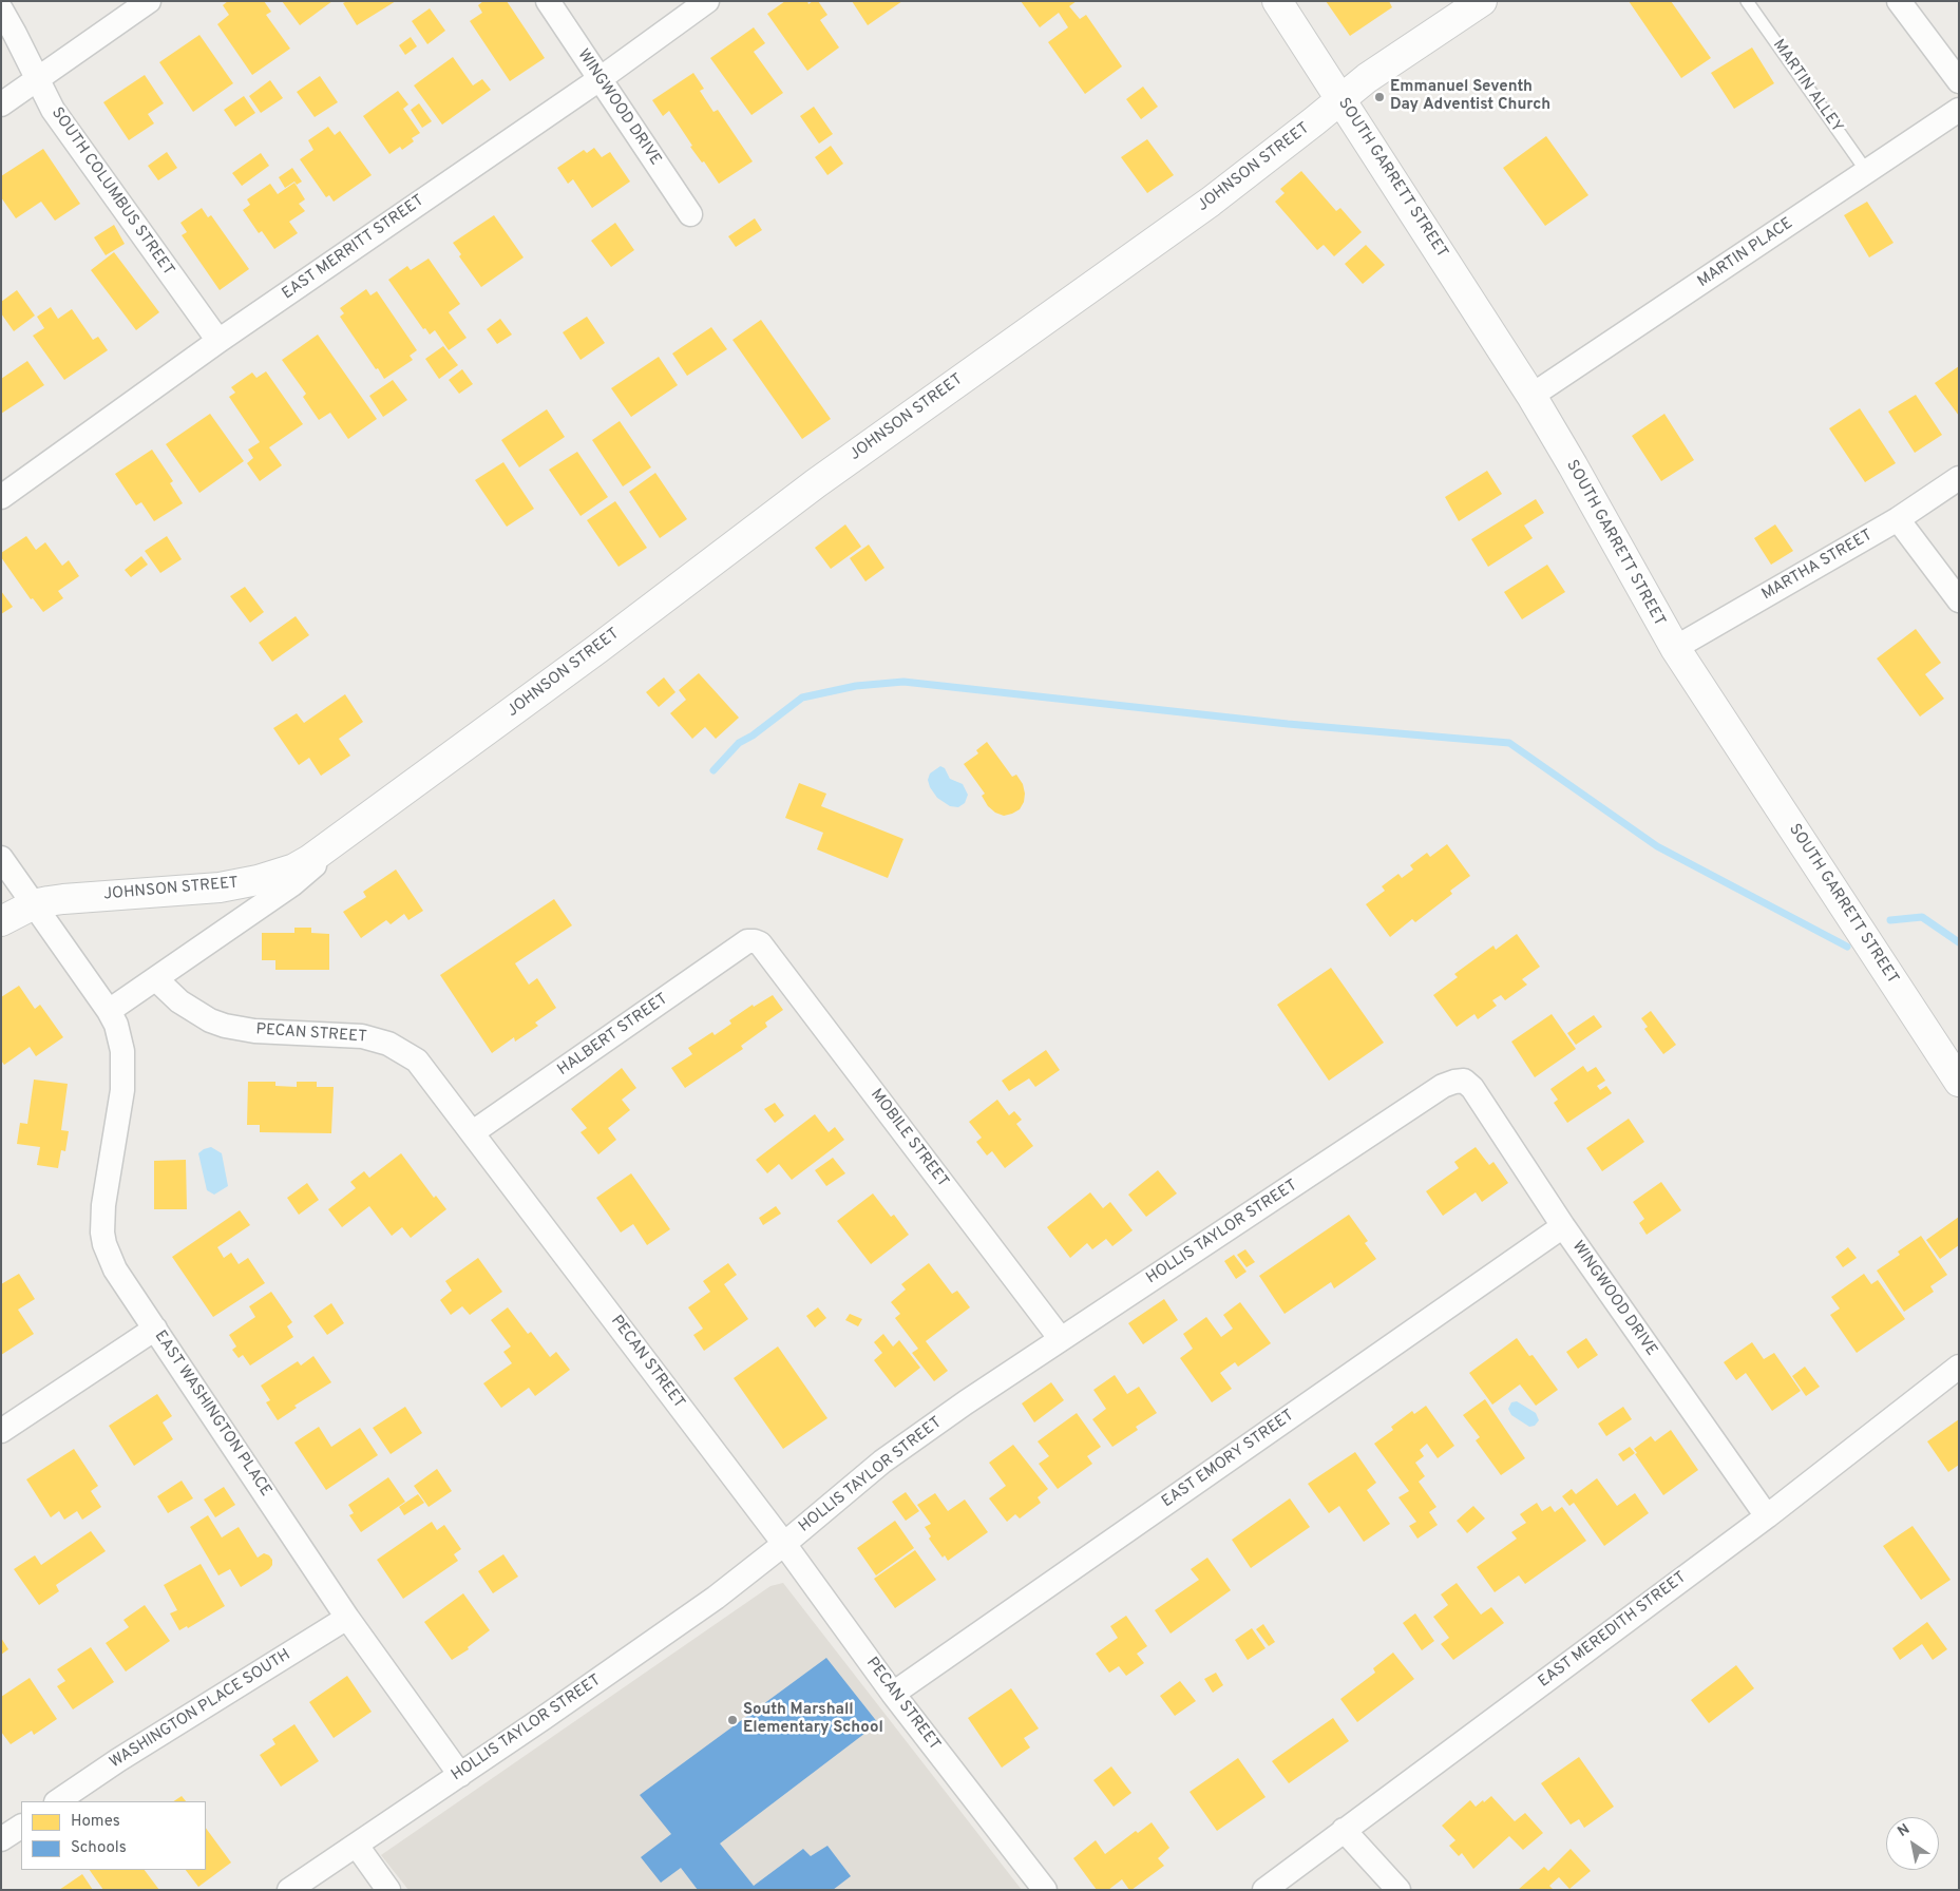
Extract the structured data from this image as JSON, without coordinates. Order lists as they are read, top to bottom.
{
  "streets": {
    "street": [
      "WINGWOOD DRIVE",
      "JOHNSON STREET",
      "SOUTH GARRETT STREET",
      "SOUTH COLUMBUS STREET",
      "EAST MERRITT STREET",
      "MARTIN PLACE",
      "MARTHA STREET",
      "PECAN STREET",
      "HALBERT STREET",
      "MOBILE STREET",
      "HOLLIS TAYLOR STREET",
      "EAST WASHINGTON PLACE",
      "EAST EMORY STREET",
      "EAST MEREDITH STREET",
      "WASHINGTON PLACE SOUTH"
    ],
    "lane": ["MARTIN ALLEY"]
  },
  "crossings": [
    ["MARTIN ALLEY", "MARTIN PLACE"],
    ["WINGWOOD DRIVE", "EAST MERRITT STREET"],
    ["WINGWOOD DRIVE", "HOLLIS TAYLOR STREET"],
    ["WINGWOOD DRIVE", "EAST EMORY STREET"],
    ["WINGWOOD DRIVE", "EAST MEREDITH STREET"],
    ["JOHNSON STREET", "SOUTH GARRETT STREET"],
    ["JOHNSON STREET", "PECAN STREET"],
    ["JOHNSON STREET", "EAST WASHINGTON PLACE"],
    ["SOUTH GARRETT STREET", "MARTIN PLACE"],
    ["SOUTH GARRETT STREET", "MARTHA STREET"],
    ["SOUTH COLUMBUS STREET", "EAST MERRITT STREET"],
    ["PECAN STREET", "HALBERT STREET"],
    ["PECAN STREET", "HOLLIS TAYLOR STREET"],
    ["PECAN STREET", "EAST EMORY STREET"],
    ["HALBERT STREET", "MOBILE STREET"],
    ["MOBILE STREET", "HOLLIS TAYLOR STREET"],
    ["HOLLIS TAYLOR STREET", "EAST WASHINGTON PLACE"],
    ["EAST WASHINGTON PLACE", "WASHINGTON PLACE SOUTH"]
  ],
  "places": ["Emmanuel Seventh Day Adventist Church", "South Marshall Elementary School"],
  "legend": ["Homes", "Schools"],
  "north": "top left"
}
